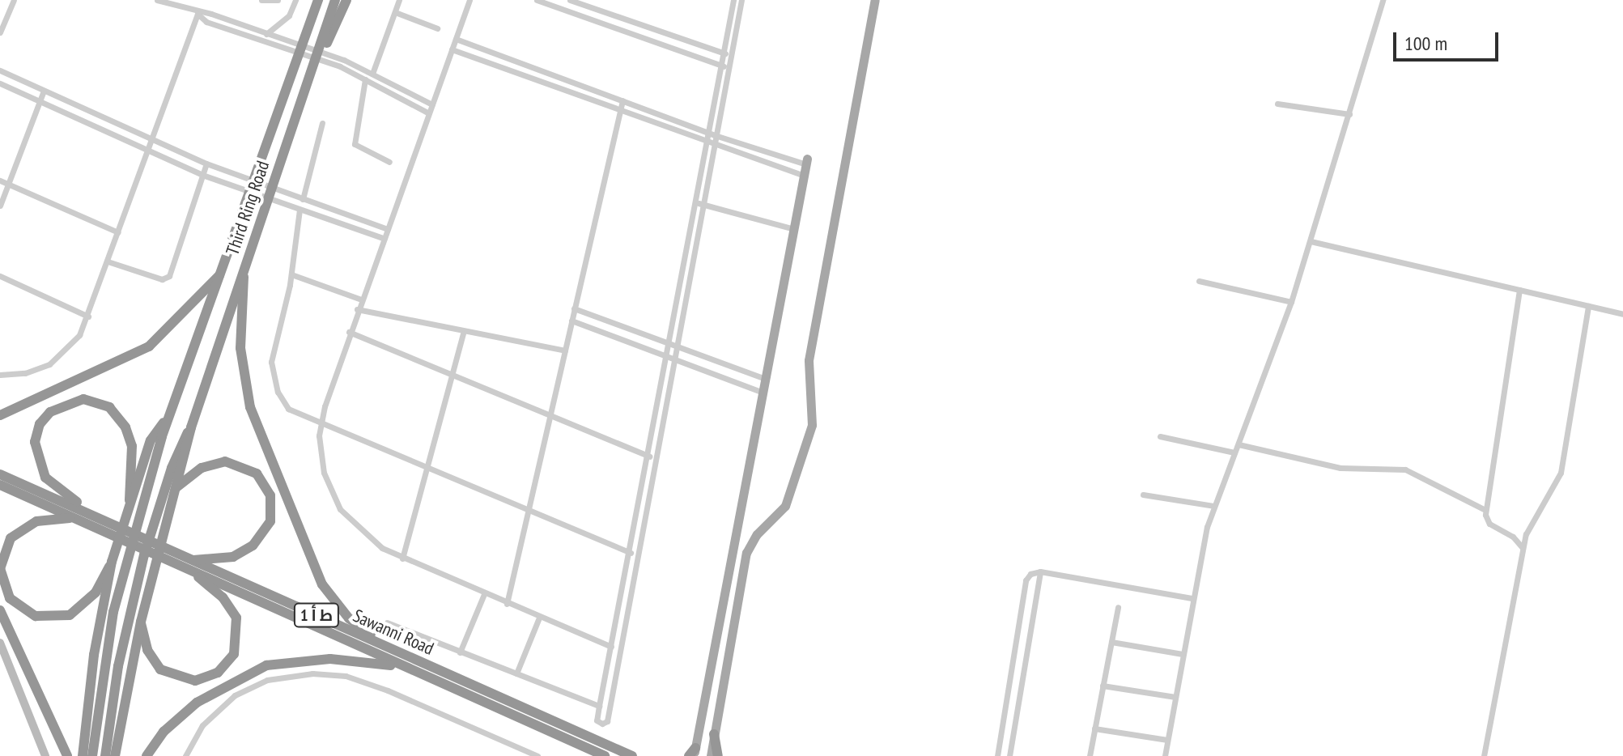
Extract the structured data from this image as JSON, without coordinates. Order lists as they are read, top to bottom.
{
  "streets": {
    "highway": ["Third Ring Road", "ط أ 1", "Sawanni Road"]
  },
  "scale_bar": "100 m"
}
